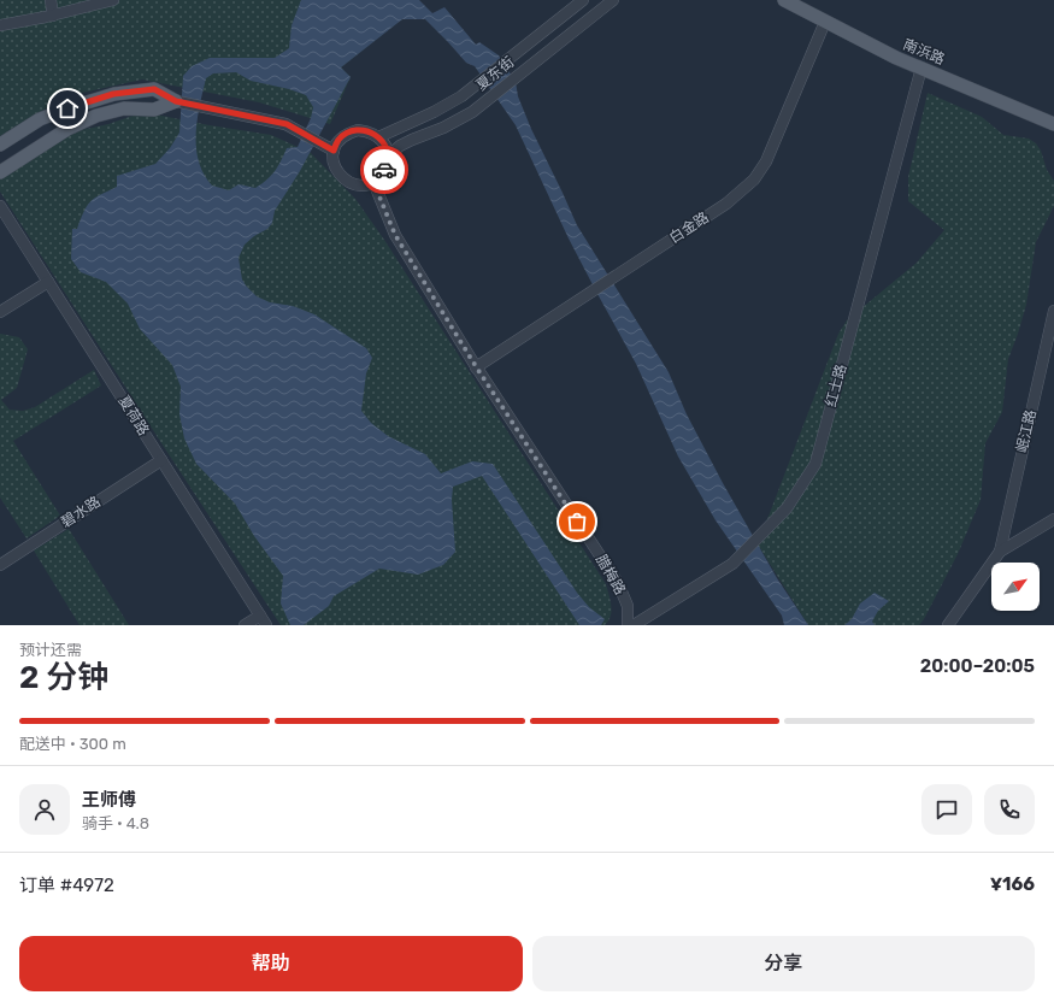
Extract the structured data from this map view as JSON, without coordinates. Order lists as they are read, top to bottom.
{
  "streets": {
    "main road": ["南浜路"],
    "street": [
      "夏东街",
      "白金路",
      "红士路",
      "夏荷路",
      "岷江路",
      "碧水路",
      "腊梅路"
    ]
  },
  "crossings": [
    ["南浜路", "白金路"],
    ["南浜路", "红士路"],
    ["夏东街", "腊梅路"],
    ["白金路", "腊梅路"],
    ["夏荷路", "碧水路"]
  ],
  "north": "top right",
  "page": {
    "heading": ["2 分钟", "预计还需", "20:00–20:05"],
    "panel": [
      "王师傅",
      "骑手 · 4.8",
      "订单 #4972",
      "¥166"
    ],
    "bar": "配送中 · 300 m",
    "buttons": ["帮助", "分享"]
  }
}
